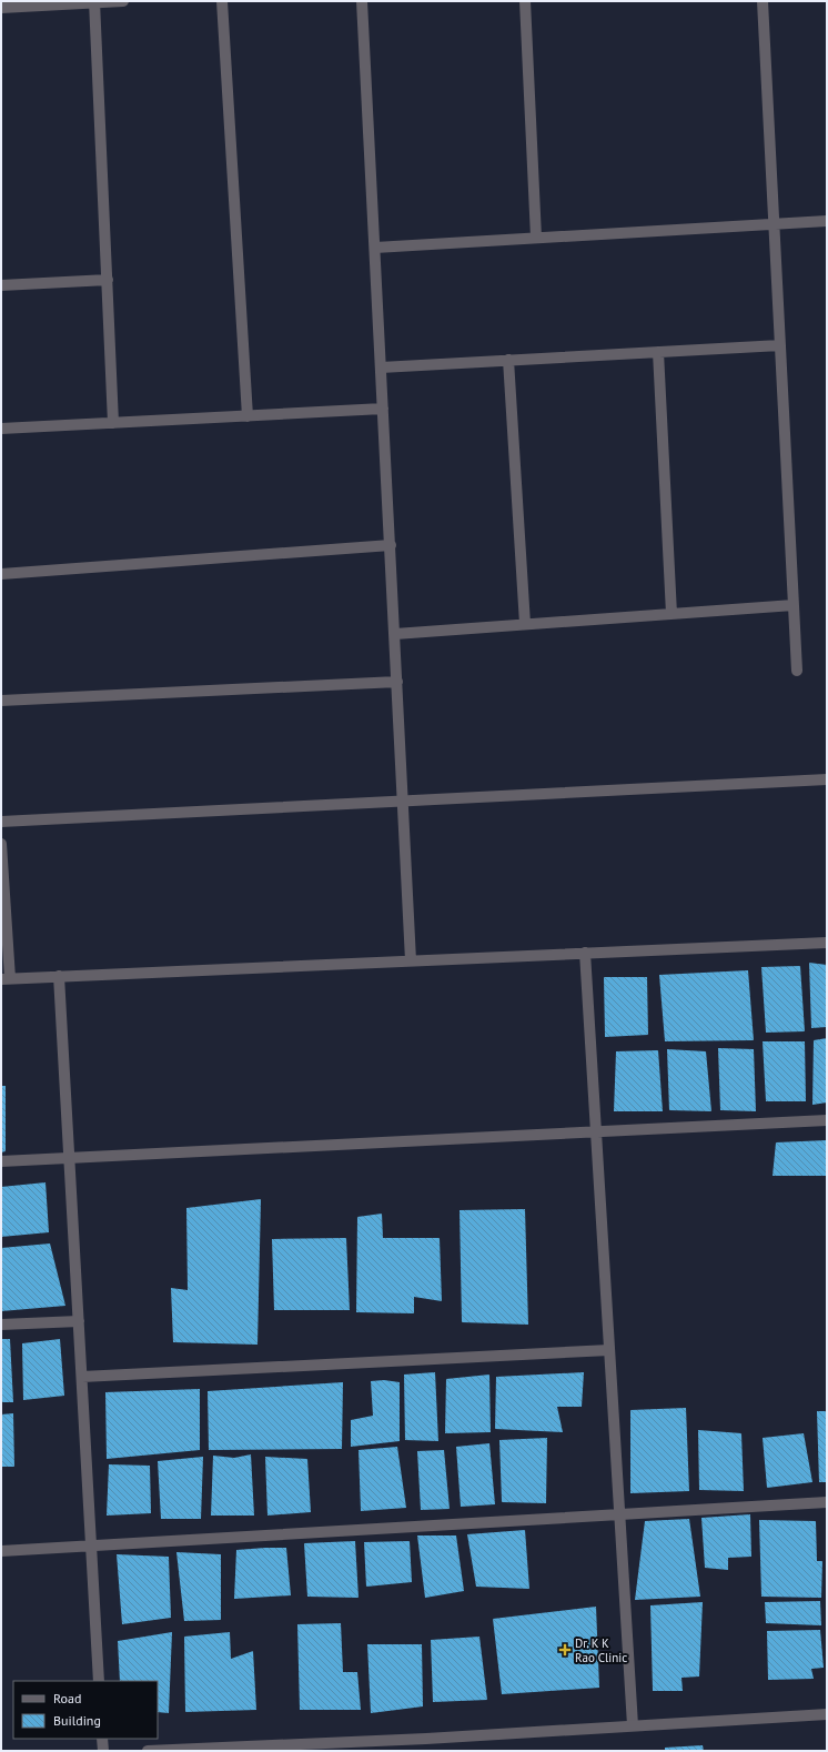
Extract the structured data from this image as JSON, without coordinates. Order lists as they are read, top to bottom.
{
  "places": {
    "health": ["Dr. K K Rao Clinic"]
  },
  "legend": ["Road", "Building"]
}
